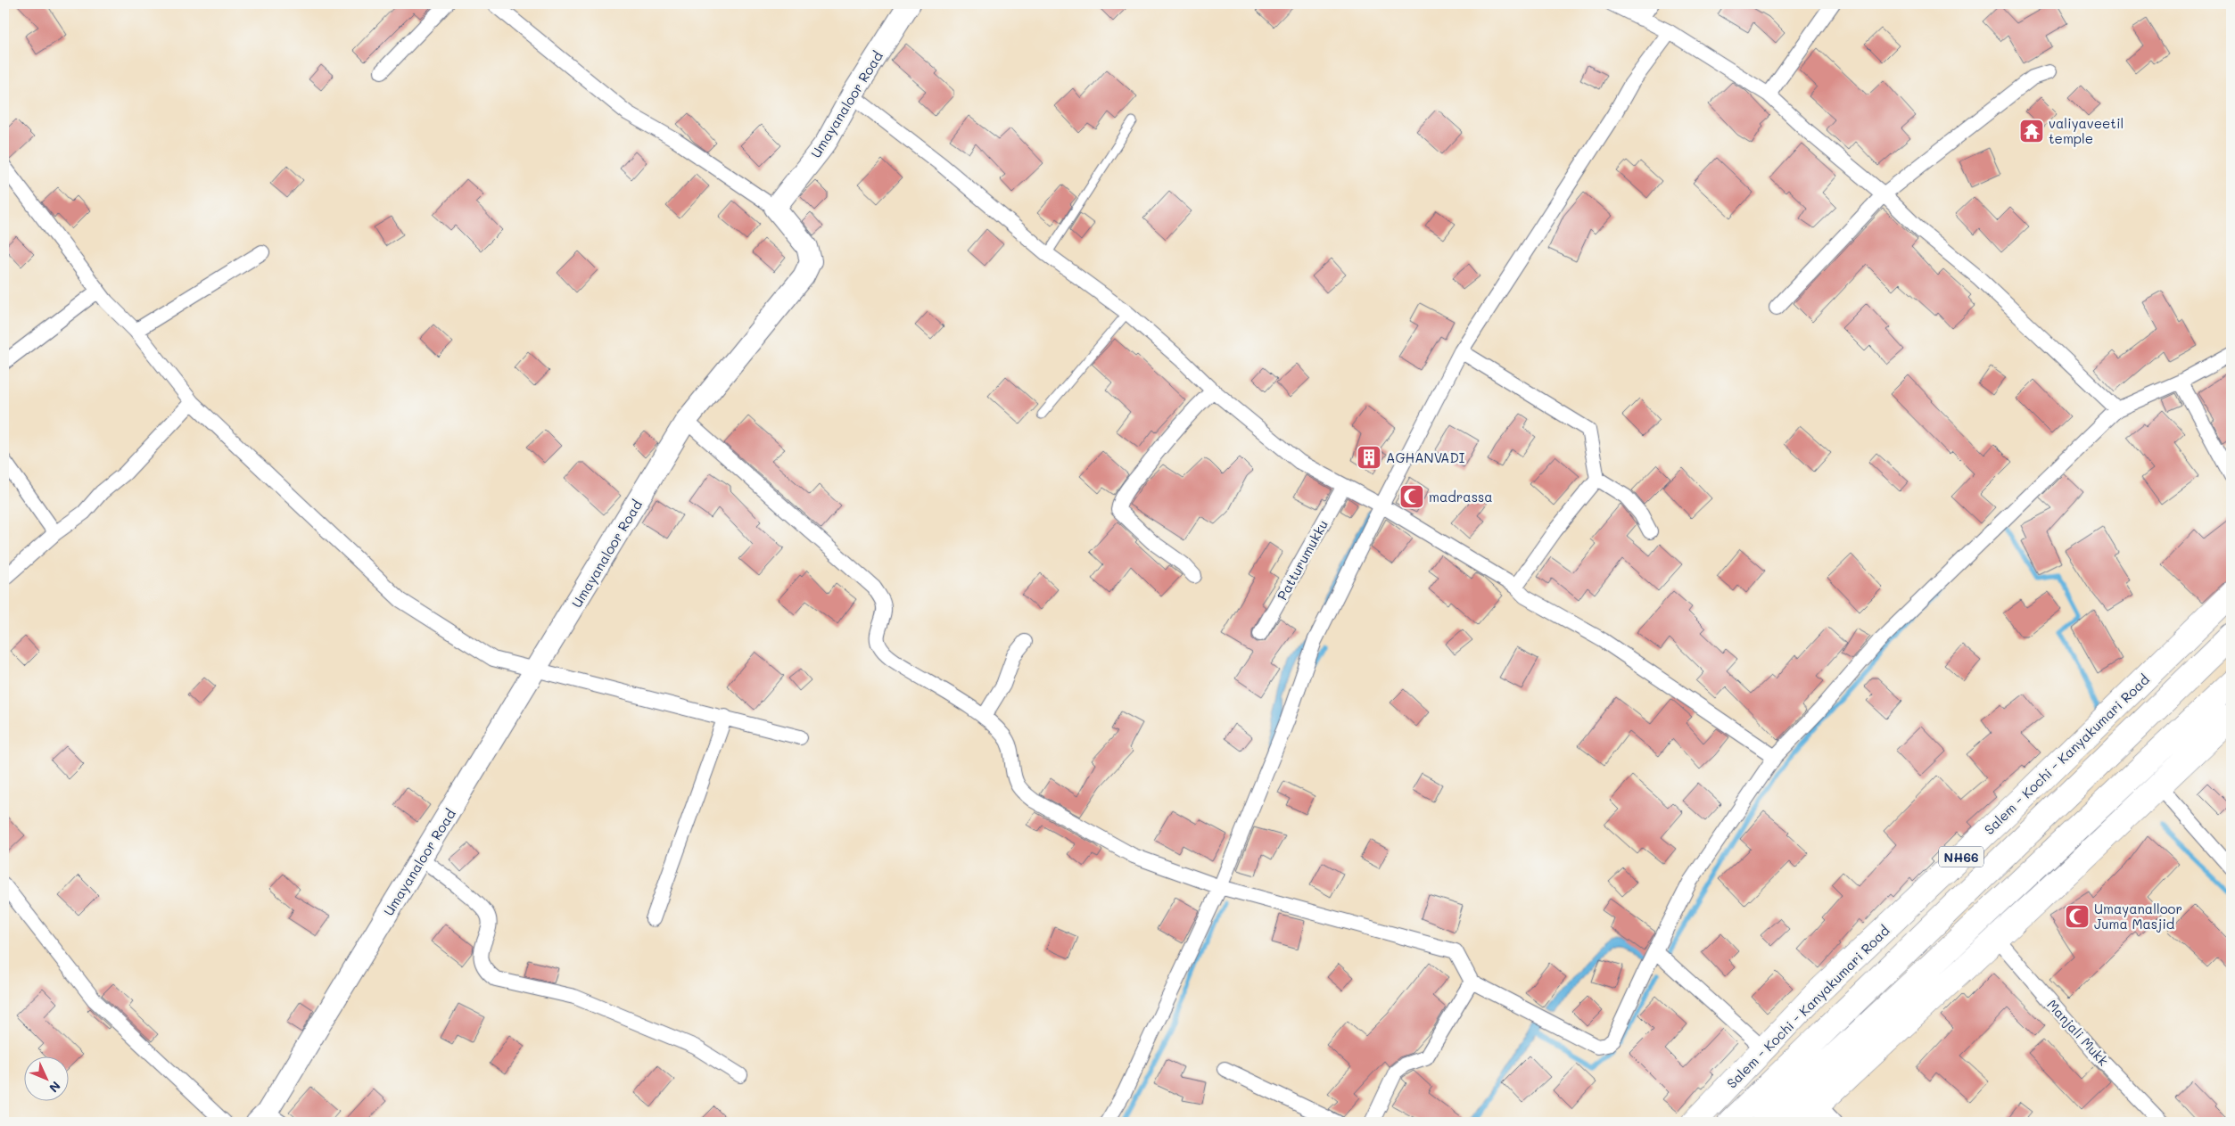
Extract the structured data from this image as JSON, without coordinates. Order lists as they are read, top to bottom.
{
  "streets": {
    "highway": ["Salem - Kochi - Kanyakumari Road", "NH66"],
    "main road": ["Umayanaloor Road"],
    "street": ["Patturumukku", "Manjali Mukk"]
  },
  "places": {
    "temple": ["valiyaveetil temple"],
    "building": ["AGHANVADI"],
    "mosque": ["madrassa", "Umayanalloor Juma Masjid"]
  },
  "north": "bottom right"
}
